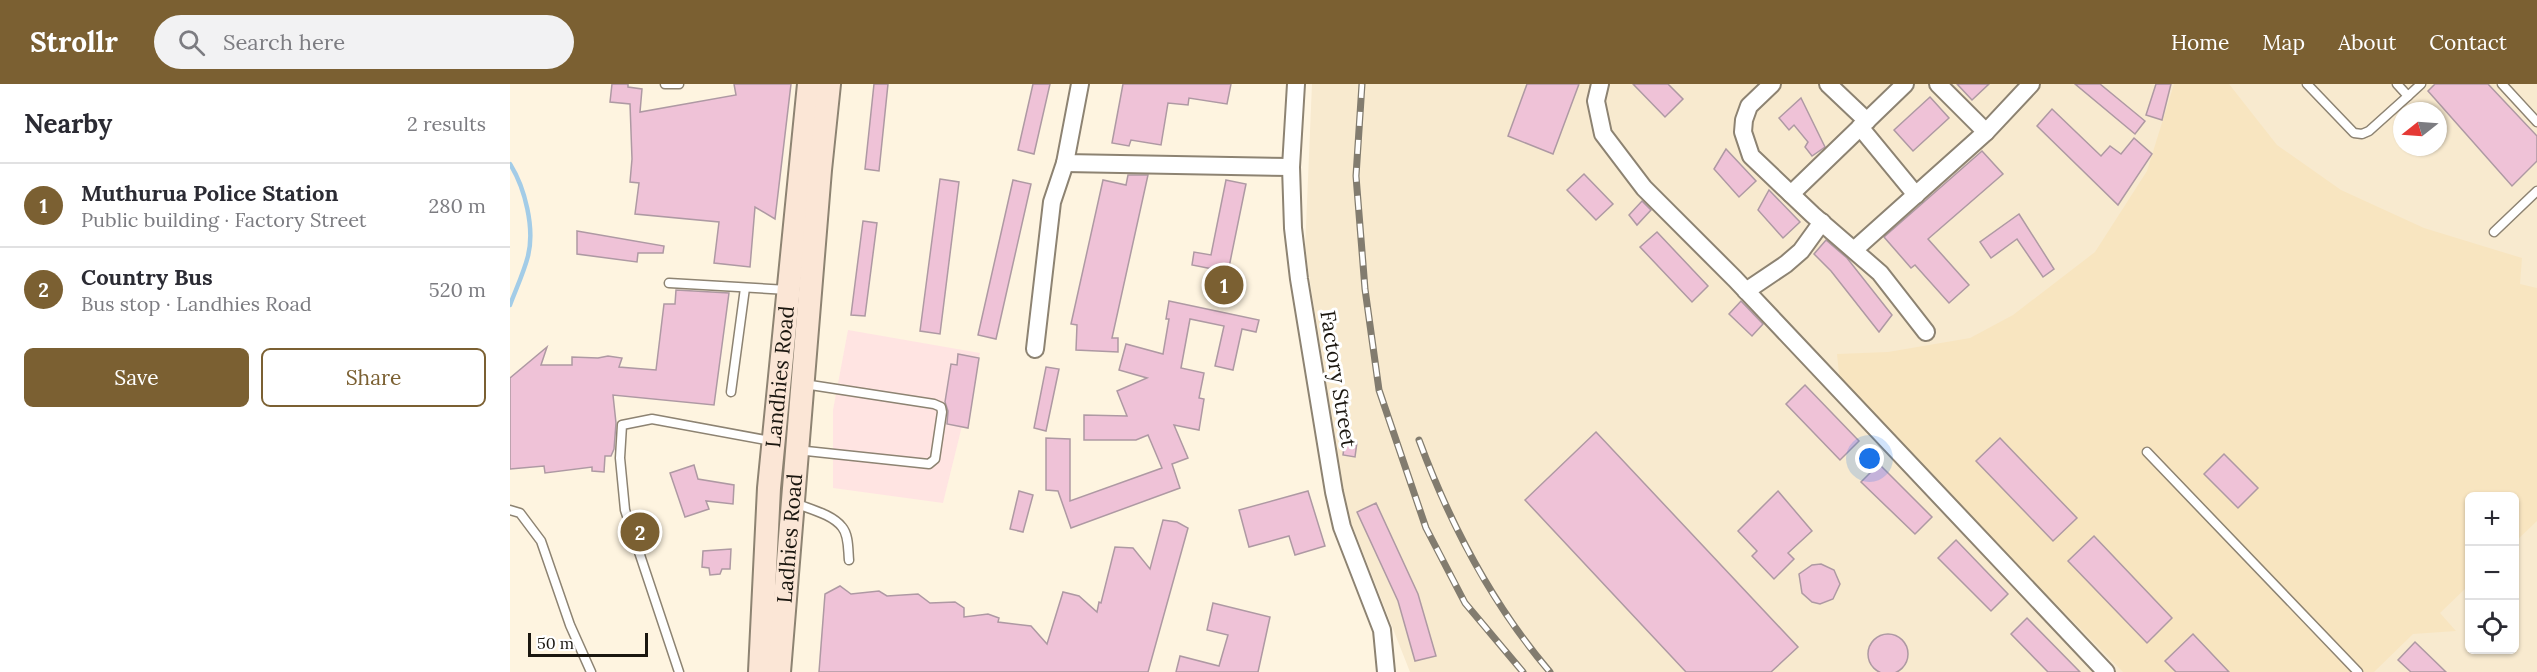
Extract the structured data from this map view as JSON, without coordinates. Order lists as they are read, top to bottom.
{
  "streets": {
    "main road": ["Landhies Road", "Ladhies Road"],
    "street": ["Factory Street"]
  },
  "scale_bar": "50 m",
  "north": "left",
  "page": {
    "header": "Strollr",
    "search": "Search here",
    "nav": [
      "Home",
      "Map",
      "About",
      "Contact"
    ],
    "heading": ["Nearby", "2 results"],
    "list": [
      {
        "mark": "1",
        "name": "Muthurua Police Station",
        "note": "Public building · Factory Street",
        "value": "280 m"
      },
      {
        "mark": "2",
        "name": "Country Bus",
        "note": "Bus stop · Landhies Road",
        "value": "520 m"
      }
    ],
    "pins": ["1", "2"],
    "buttons": ["Save", "Share"],
    "map_buttons": ["+", "−"],
    "scale": "50 m"
  }
}
